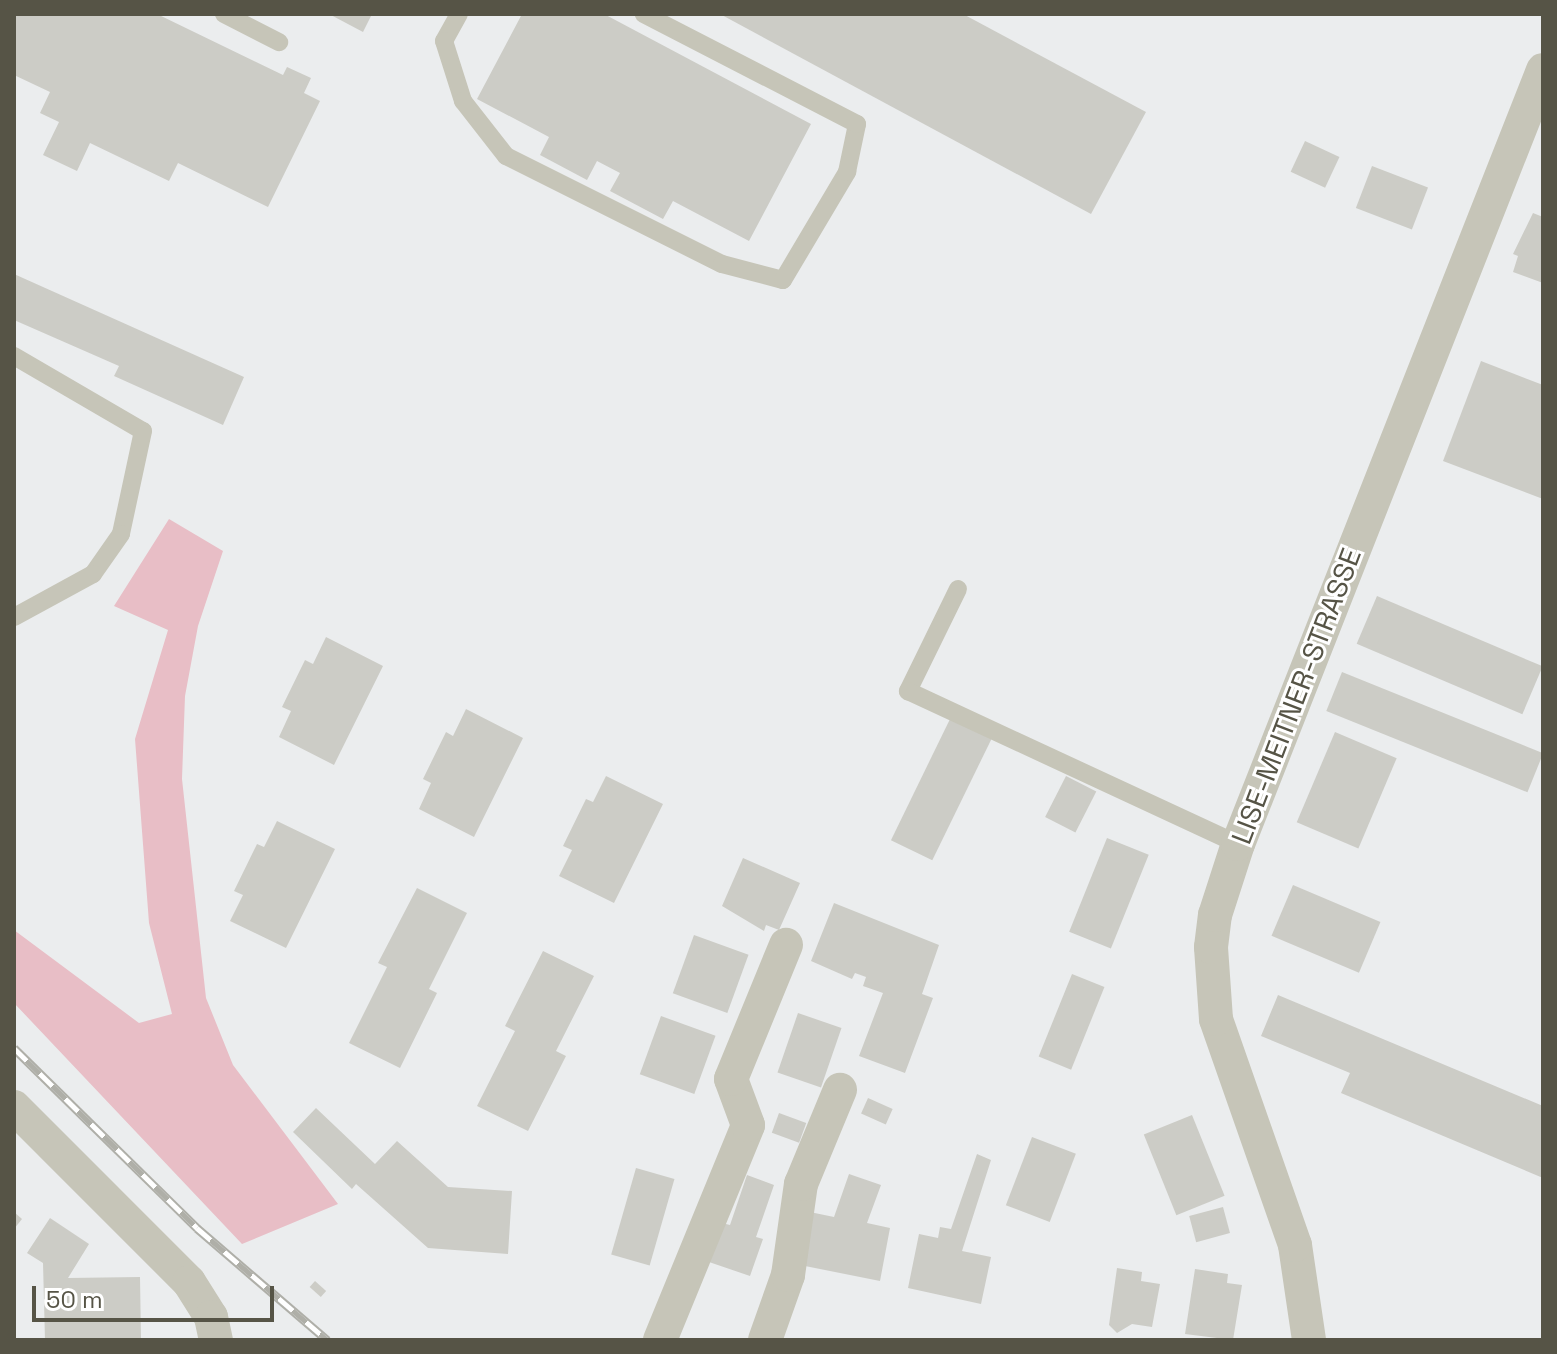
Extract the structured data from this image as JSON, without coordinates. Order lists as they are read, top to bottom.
{
  "streets": {
    "street": ["LISE-MEITNER-STRASSE"]
  },
  "scale_bar": "50 m"
}
